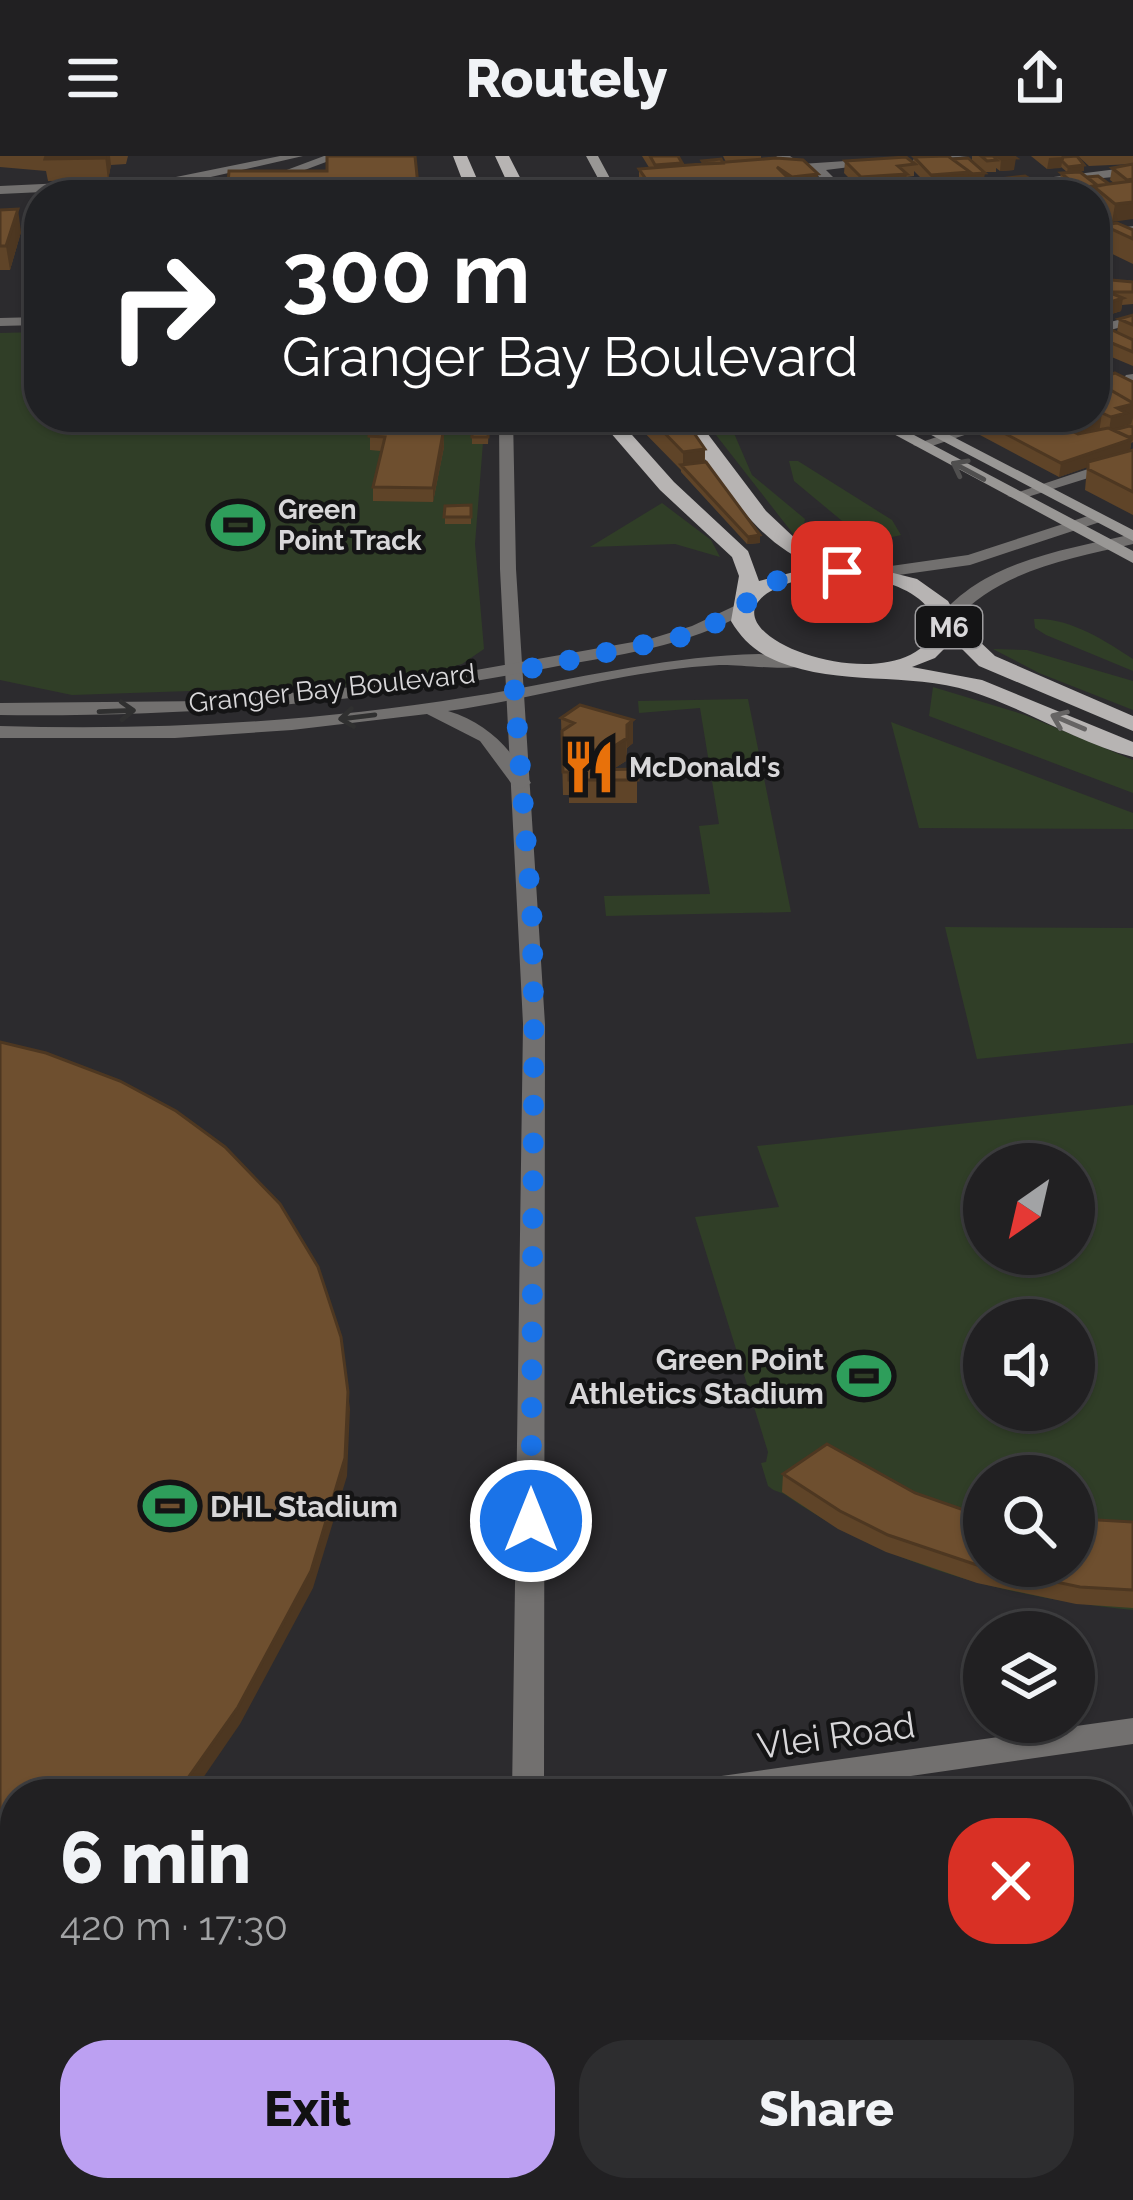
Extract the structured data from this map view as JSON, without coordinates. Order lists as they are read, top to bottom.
{
  "streets": {
    "main road": ["M6"],
    "street": ["Granger Bay Boulevard", "Vlei Road"]
  },
  "crossings": [
    ["M6", "Granger Bay Boulevard"]
  ],
  "places": {
    "sports": ["Green Point Track", "Green Point Athletics Stadium", "DHL Stadium"],
    "restaurant": ["McDonald's"]
  },
  "north": "bottom left",
  "page": {
    "header": "Routely",
    "turn": ["300 m", "Granger Bay Boulevard"],
    "heading": ["6 min", "420 m · 17:30"],
    "buttons": ["Exit", "Share"]
  }
}
